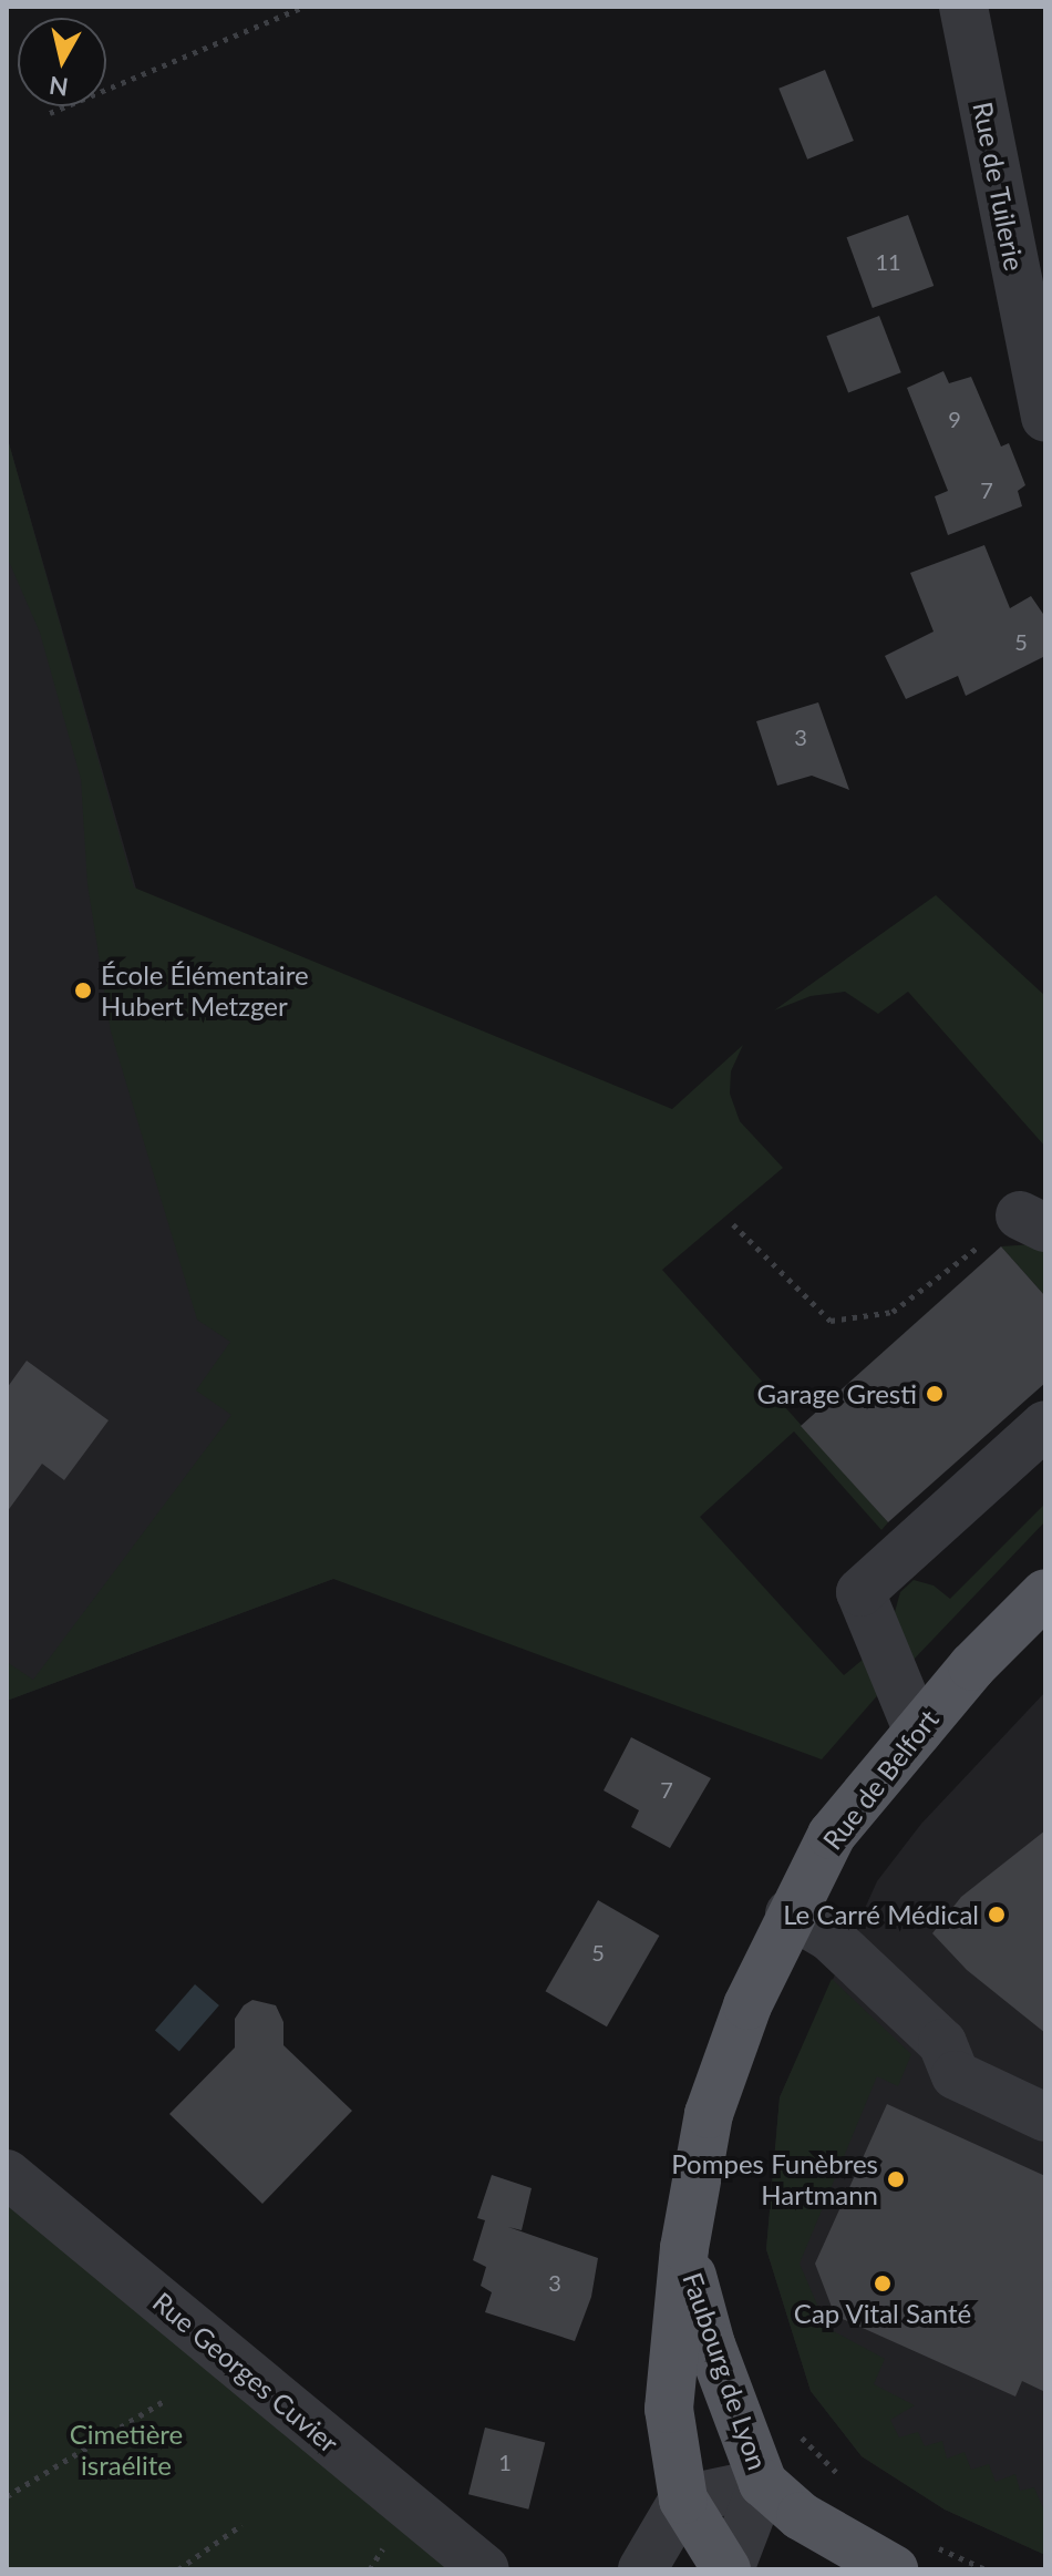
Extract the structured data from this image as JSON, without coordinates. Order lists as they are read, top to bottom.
{
  "streets": {
    "main road": ["Rue de Belfort", "Faubourg de Lyon"],
    "street": ["Rue de Tuilerie", "Rue Georges Cuvier"]
  },
  "crossings": [
    ["Rue de Belfort", "Faubourg de Lyon"]
  ],
  "parks": ["Cimetière israélite"],
  "places": [
    "École Élémentaire Hubert Metzger",
    "Garage Gresti",
    "Le Carré Médical",
    "Pompes Funèbres Hartmann",
    "Cap Vital Santé"
  ],
  "house_numbers": [
    "11",
    "9",
    "7",
    "5",
    "3",
    "7",
    "5",
    "3",
    "1"
  ],
  "north": "bottom"
}
